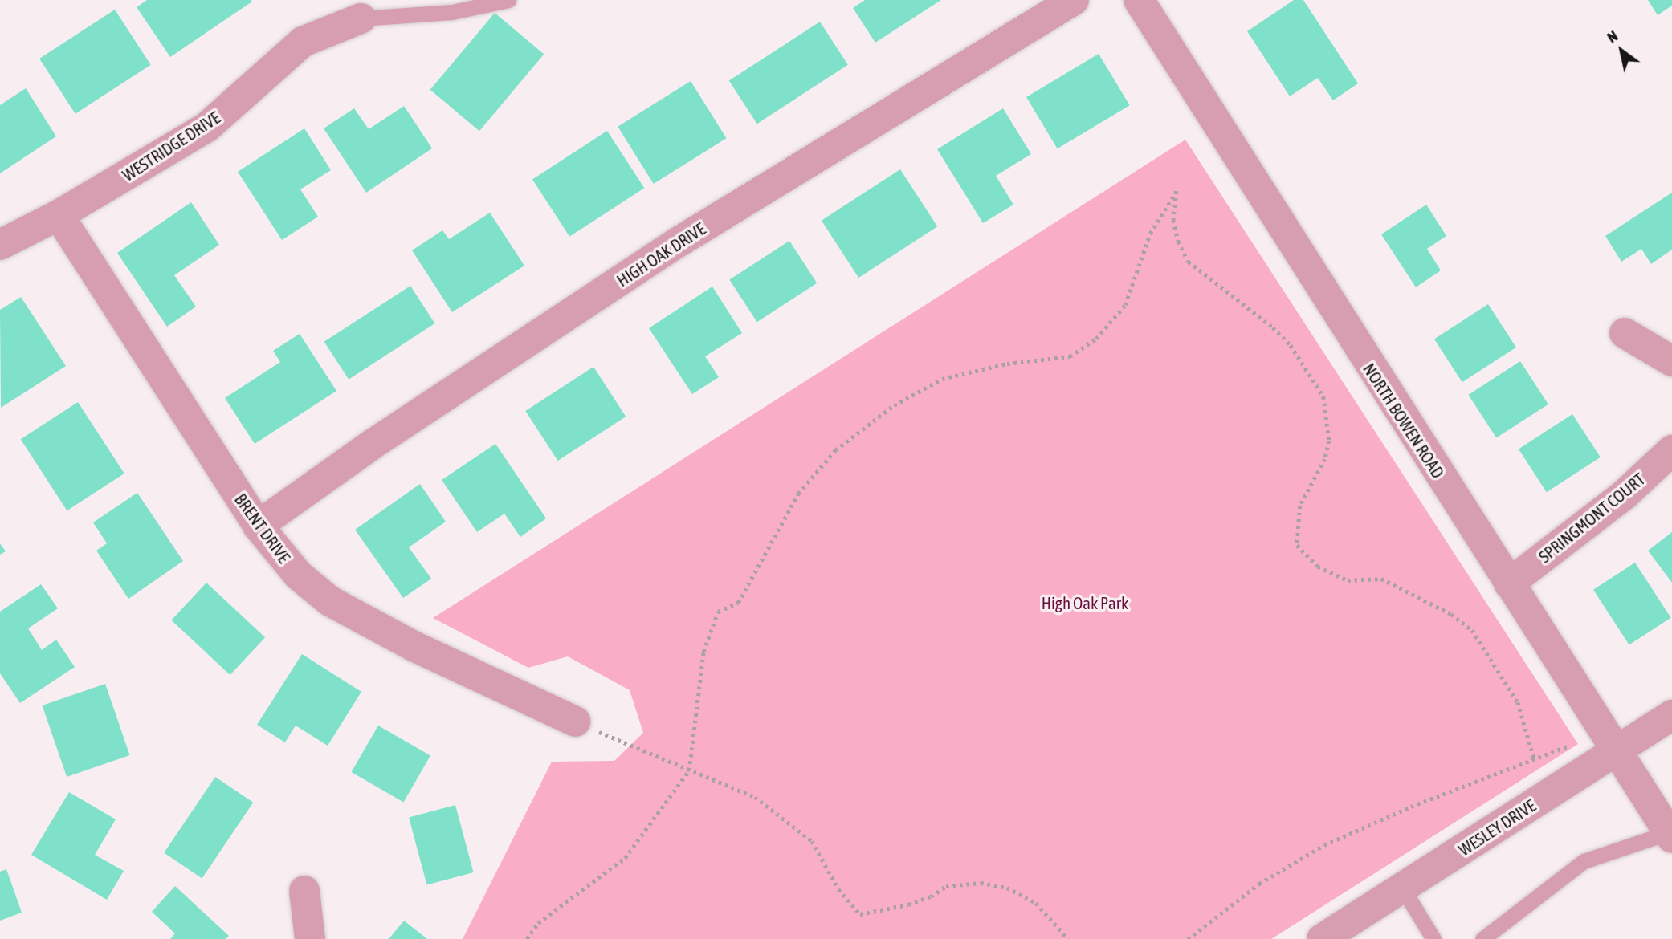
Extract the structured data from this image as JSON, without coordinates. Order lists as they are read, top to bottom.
{
  "streets": {
    "street": [
      "WESTRIDGE DRIVE",
      "HIGH OAK DRIVE",
      "NORTH BOWEN ROAD",
      "SPRINGMONT COURT",
      "BRENT DRIVE",
      "WESLEY DRIVE"
    ]
  },
  "crossings": [
    ["WESTRIDGE DRIVE", "BRENT DRIVE"],
    ["HIGH OAK DRIVE", "BRENT DRIVE"],
    ["NORTH BOWEN ROAD", "SPRINGMONT COURT"],
    ["NORTH BOWEN ROAD", "WESLEY DRIVE"]
  ],
  "parks": ["High Oak Park"],
  "north": "top left"
}
